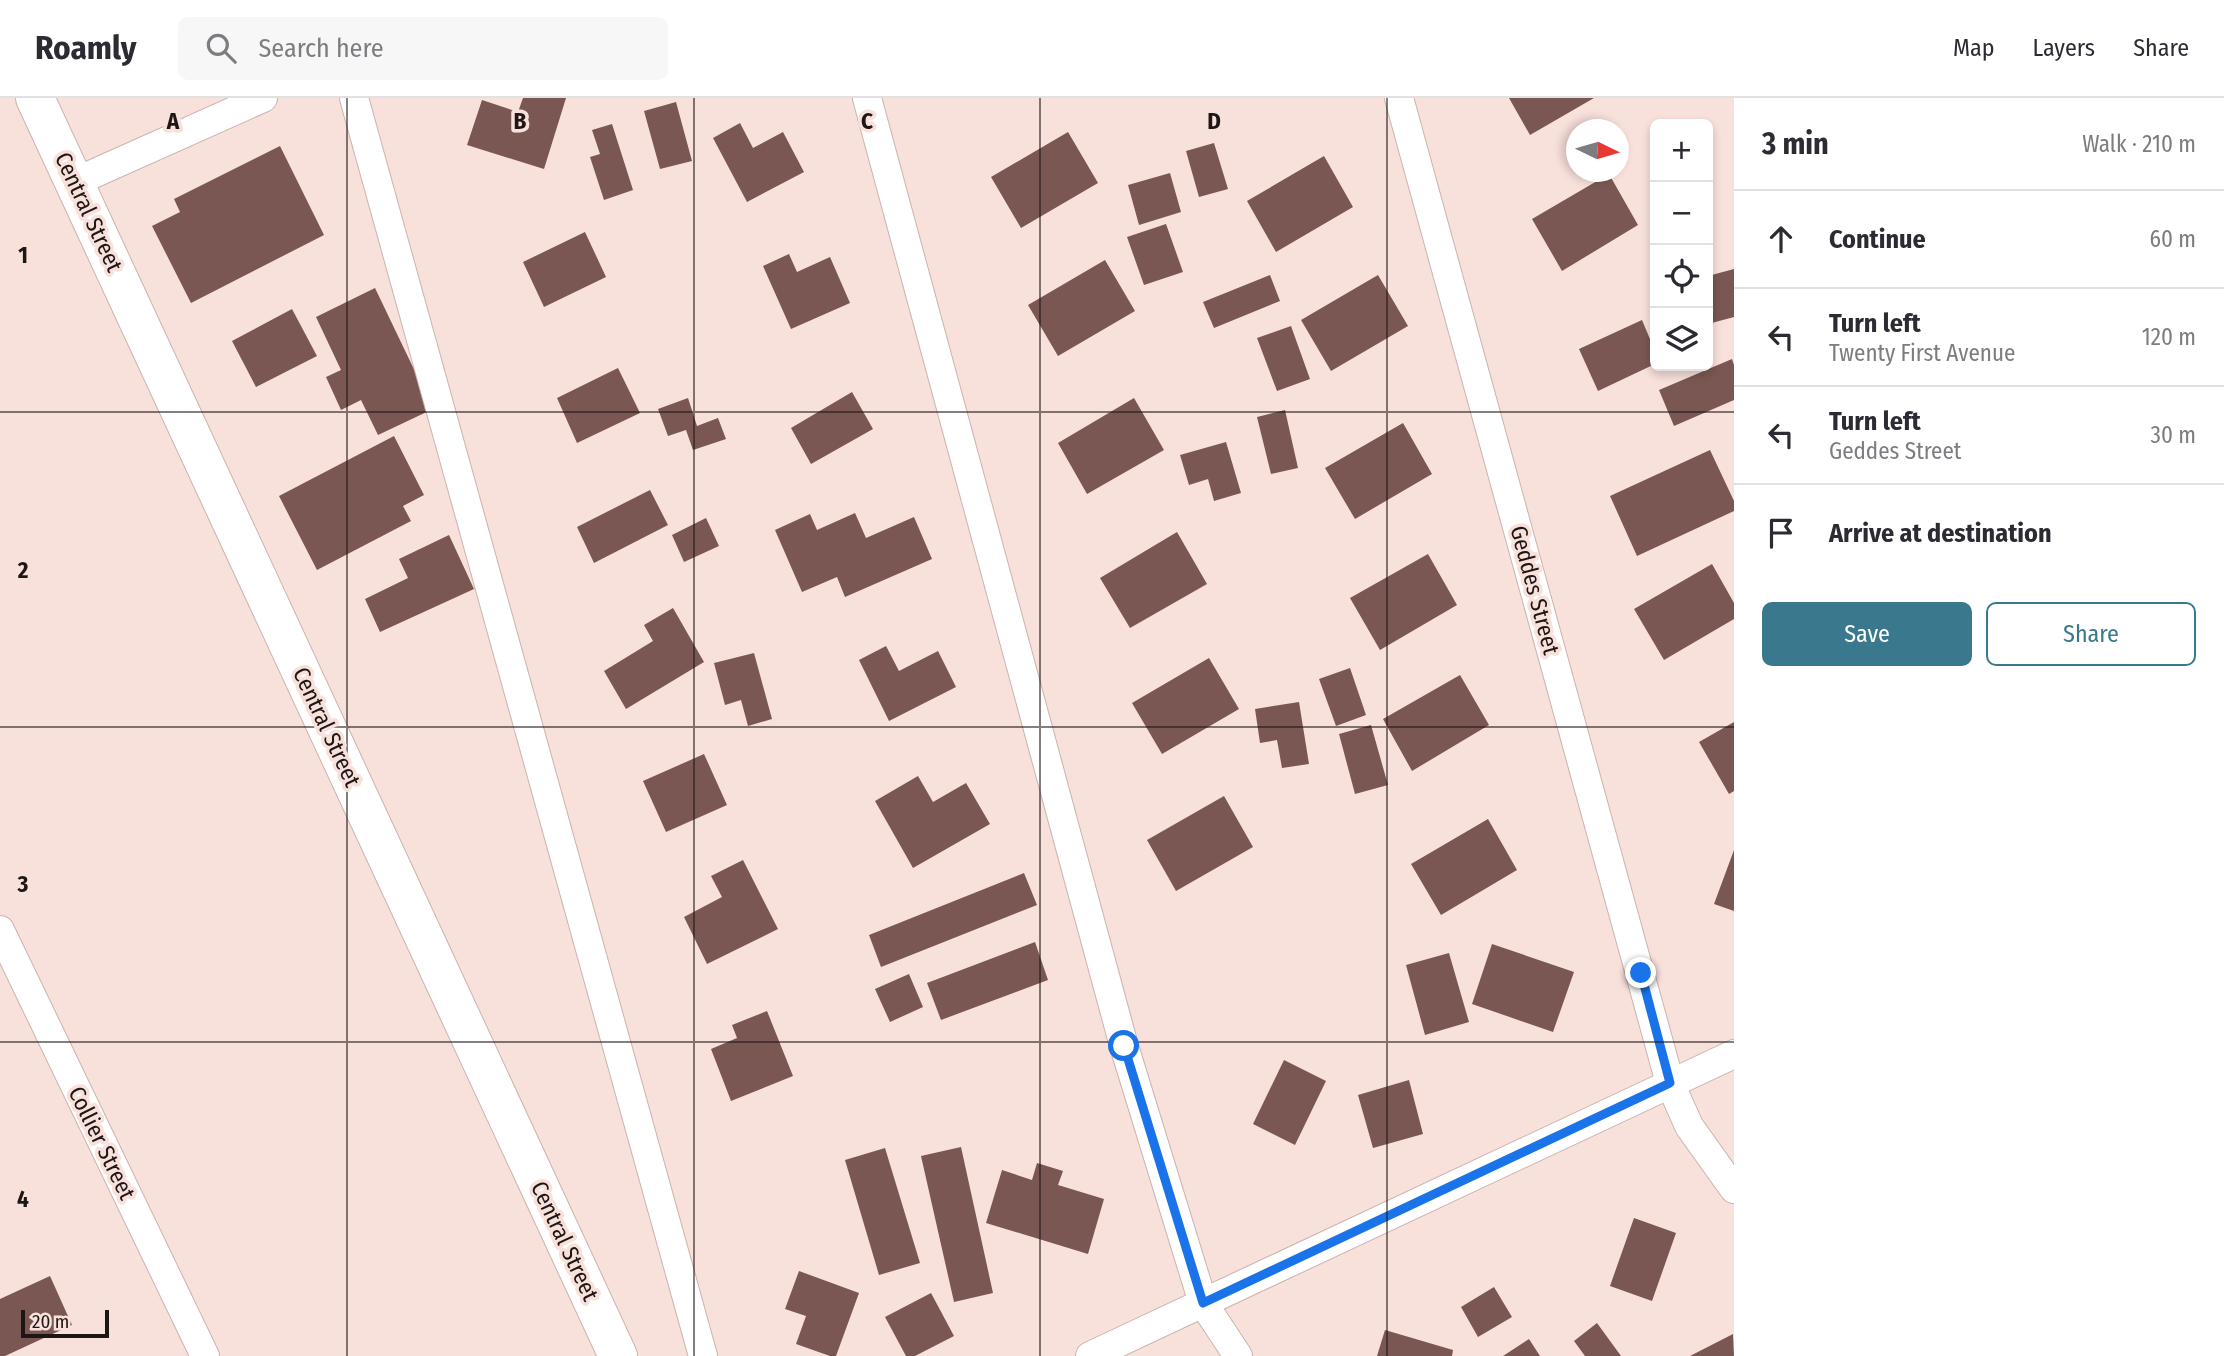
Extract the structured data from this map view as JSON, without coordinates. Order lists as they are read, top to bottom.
{
  "streets": {
    "main road": ["Central Street"],
    "street": ["Geddes Street", "Collier Street"]
  },
  "scale_bar": "20 m",
  "north": "right",
  "page": {
    "header": "Roamly",
    "search": "Search here",
    "nav": ["Map", "Layers", "Share"],
    "heading": ["3 min", "Walk · 210 m"],
    "map_buttons": ["+", "−"],
    "list": [
      ["Continue", "60 m"],
      ["Turn left", "Twenty First Avenue", "120 m"],
      ["Turn left", "Geddes Street", "30 m"],
      "Arrive at destination"
    ],
    "buttons": ["Save", "Share"],
    "scale": "20 m"
  },
  "grid": {
    "columns": [
      "A",
      "B",
      "C",
      "D"
    ],
    "rows": [
      "1",
      "2",
      "3",
      "4"
    ]
  }
}
